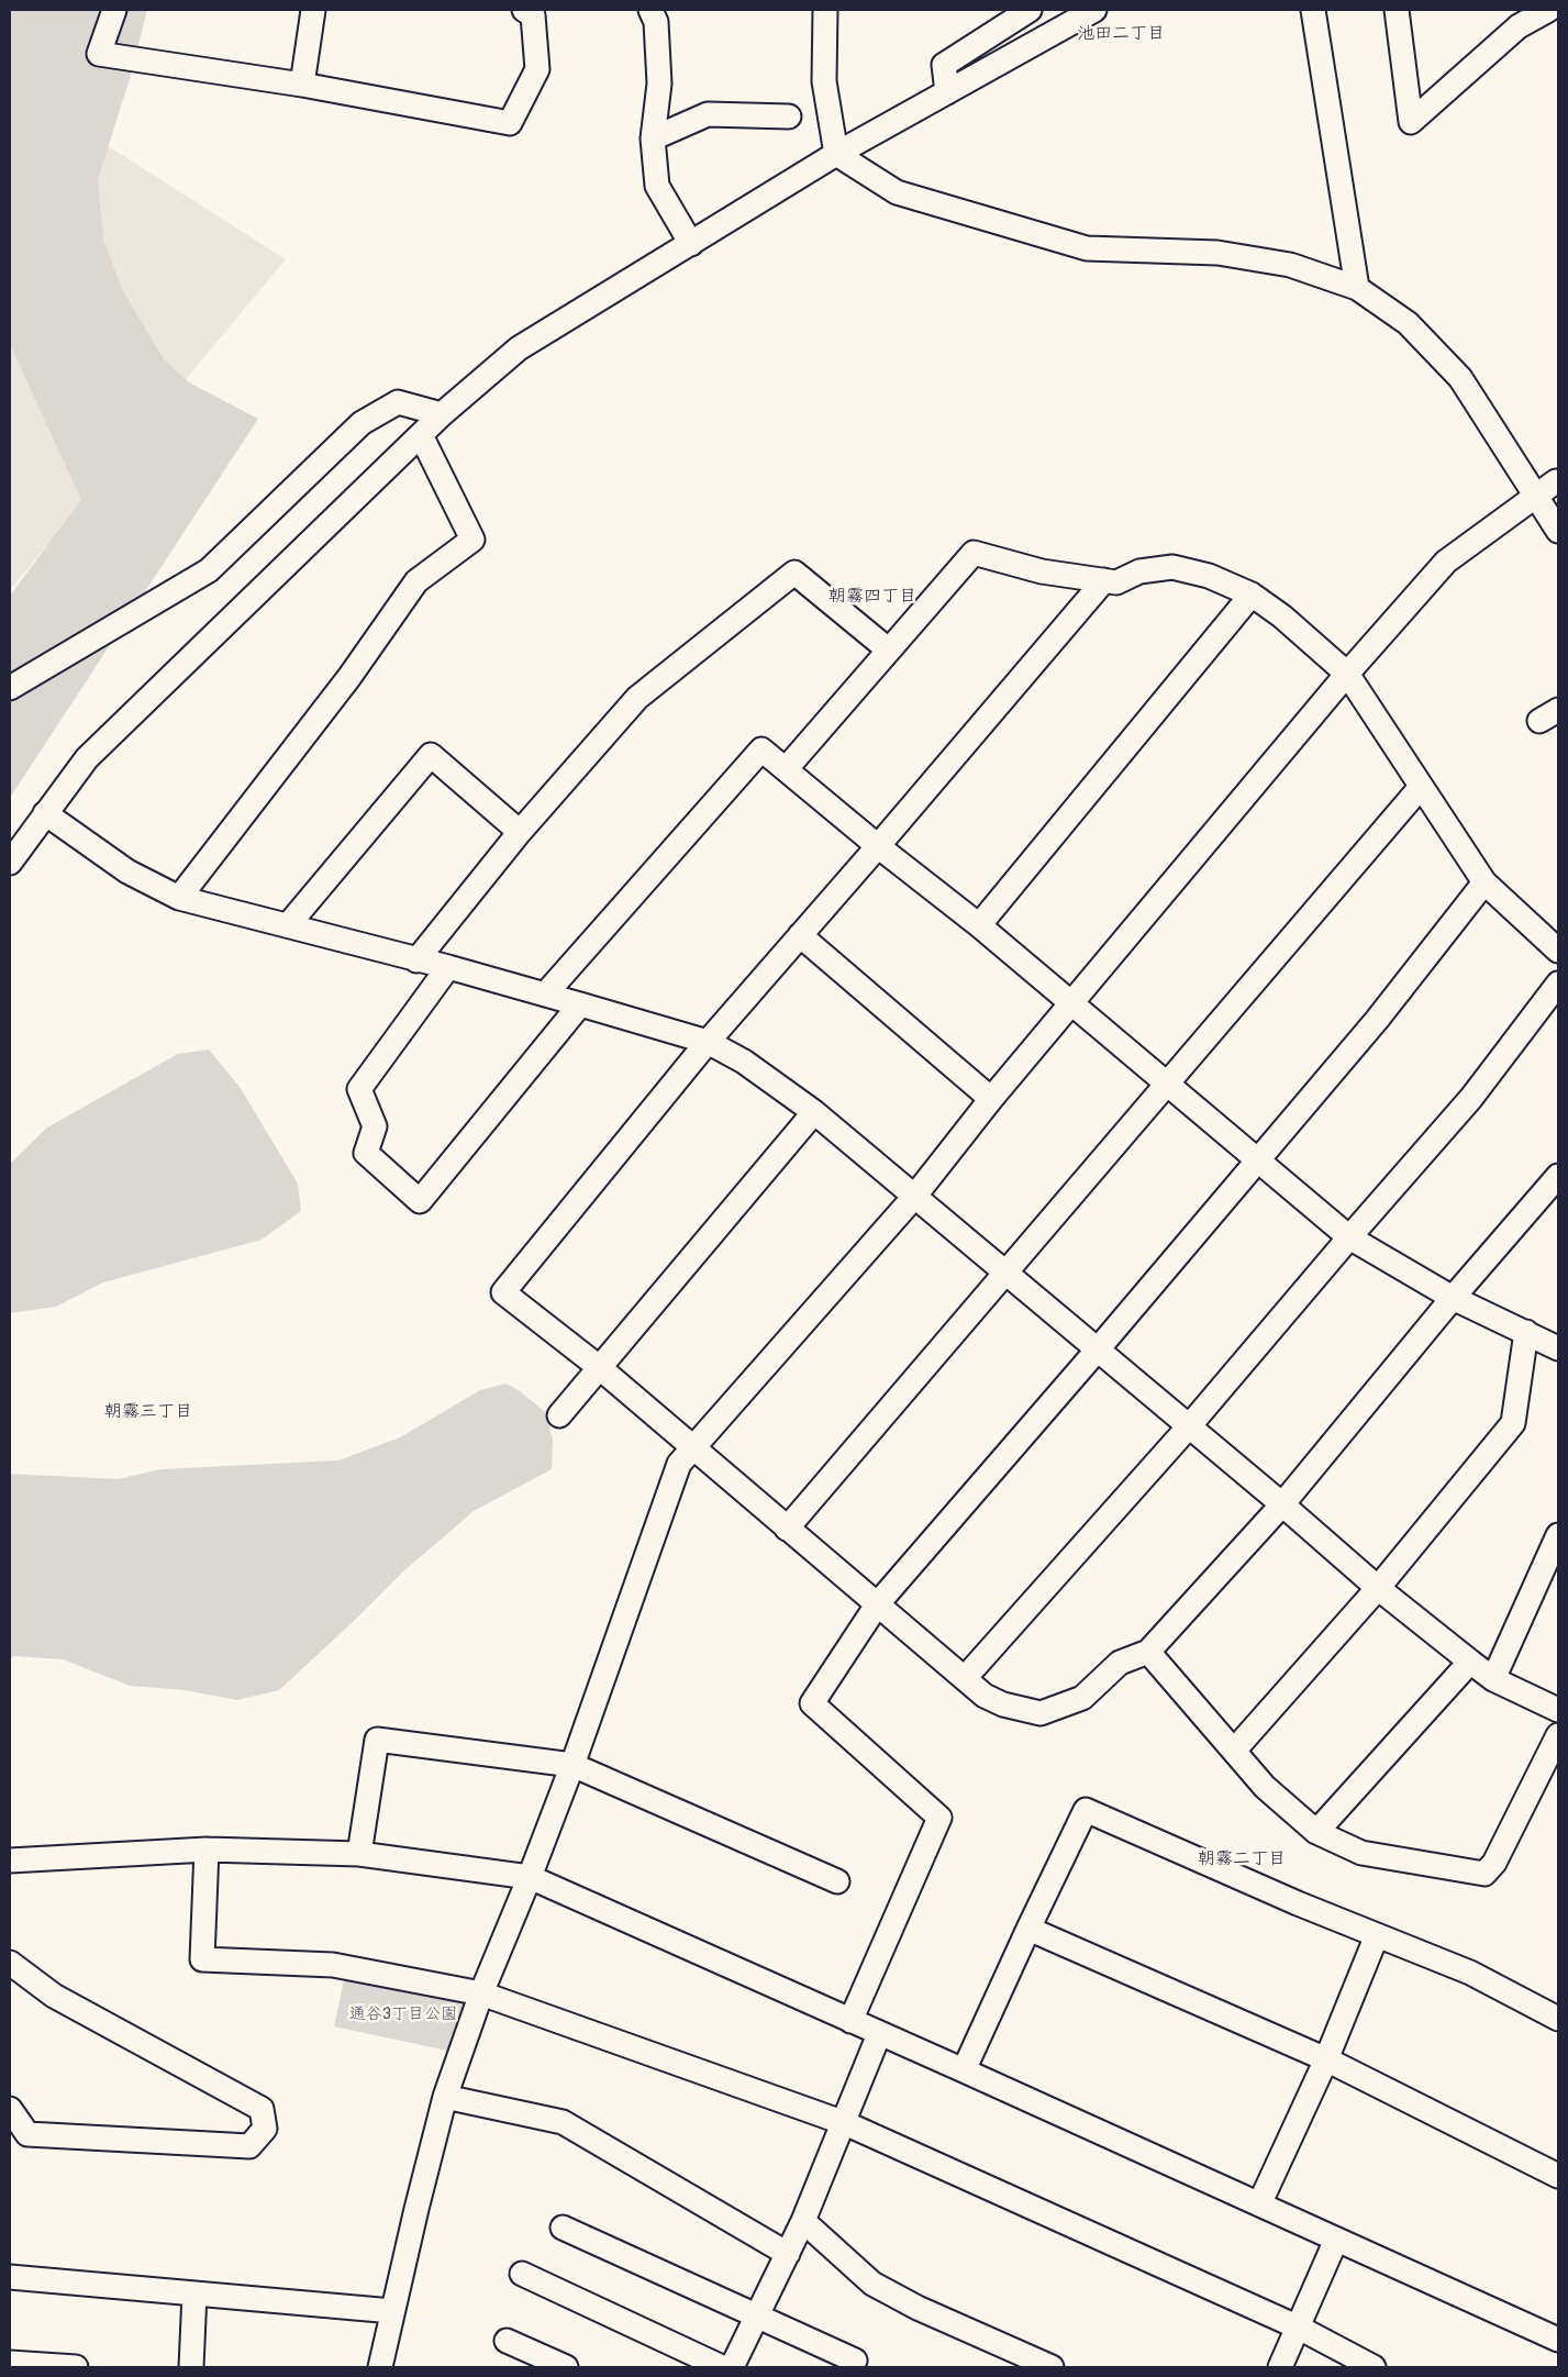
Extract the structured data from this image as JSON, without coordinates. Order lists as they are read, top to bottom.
{
  "districts": [
    "池田二丁目",
    "朝霧四丁目",
    "朝霧三丁目",
    "朝霧二丁目"
  ],
  "parks": ["通谷3丁目公園"]
}
